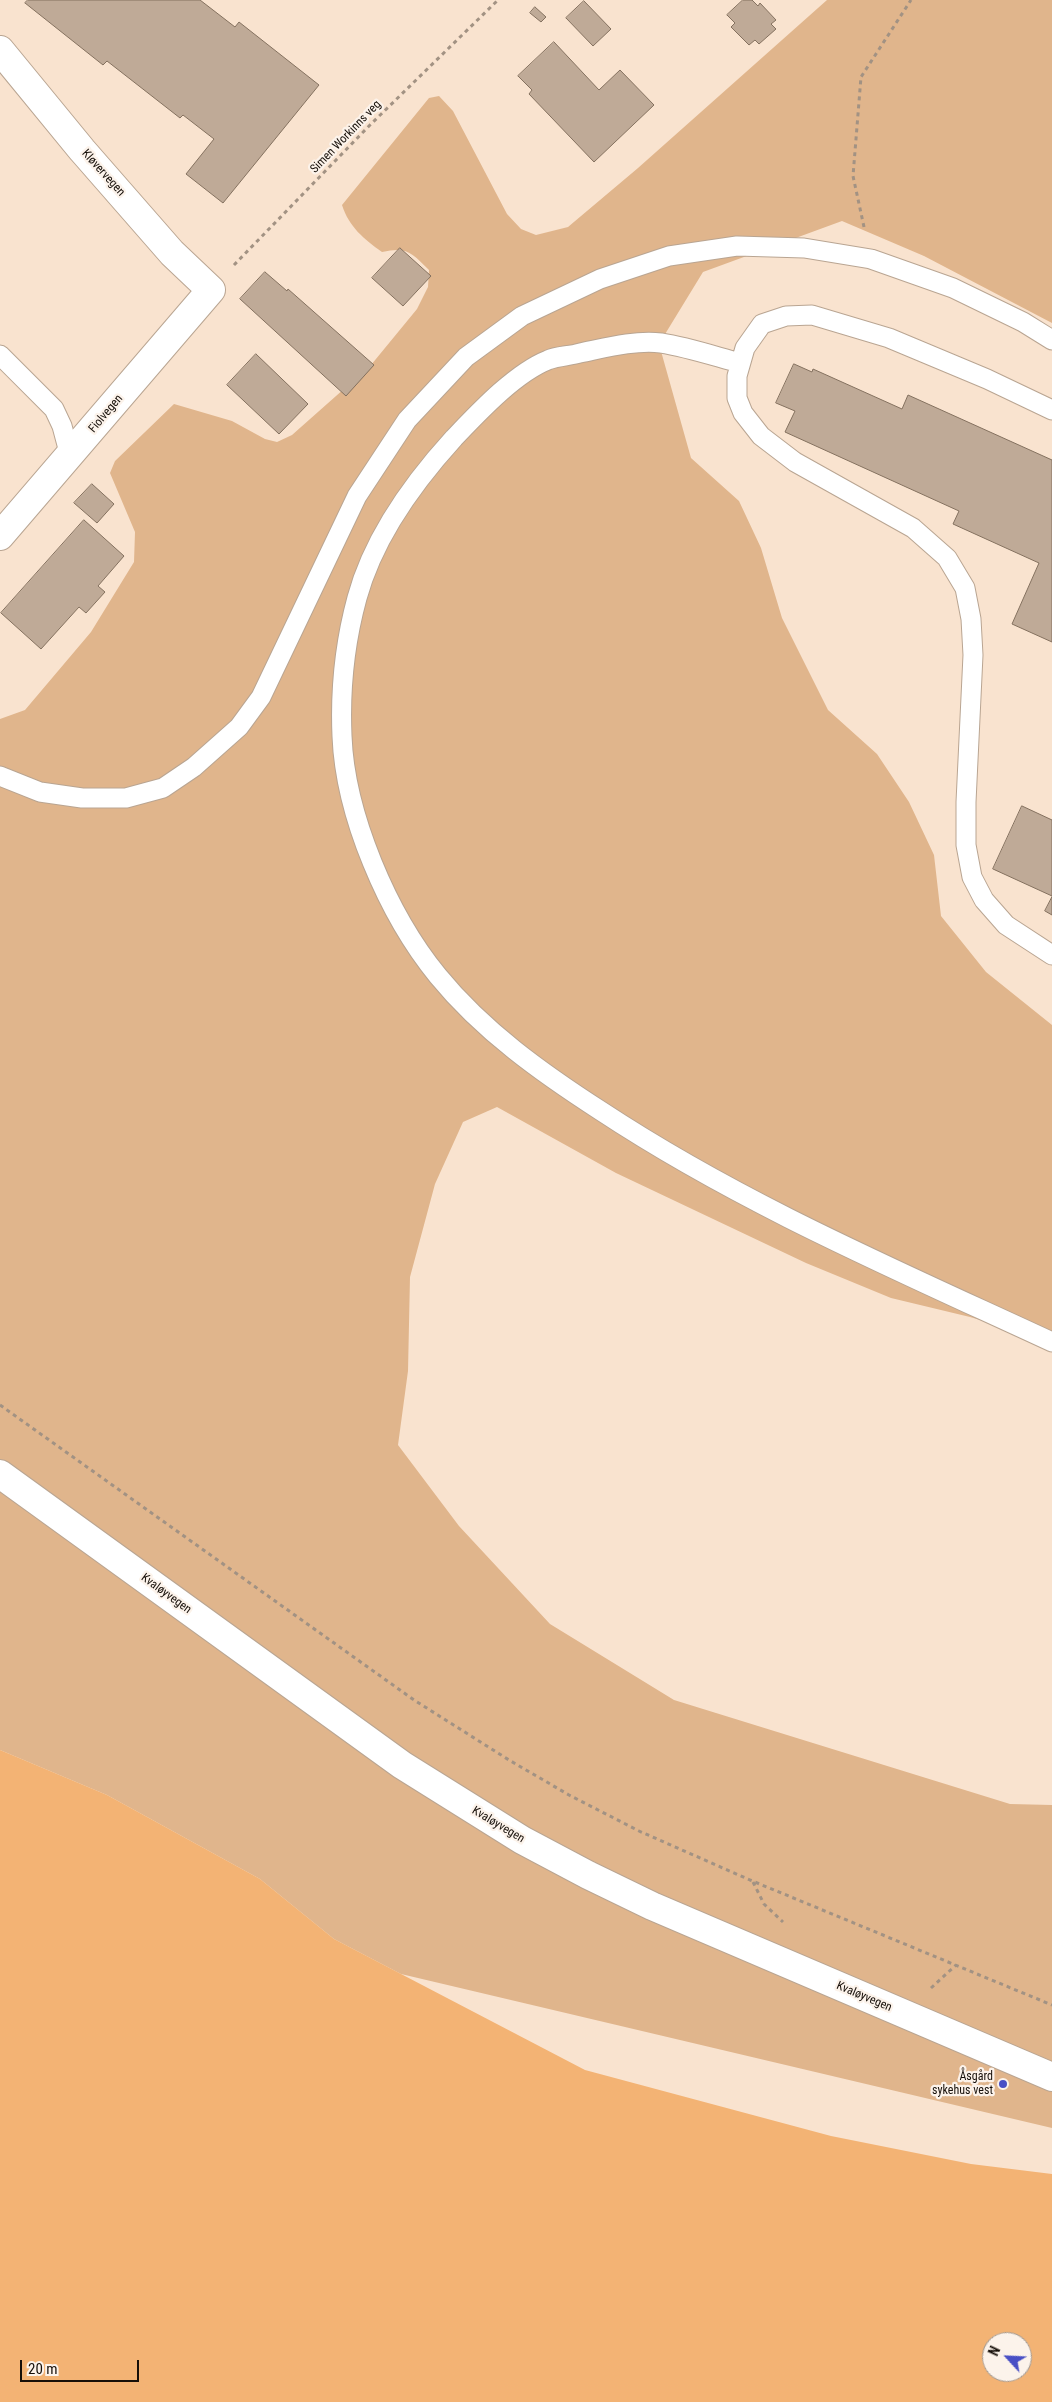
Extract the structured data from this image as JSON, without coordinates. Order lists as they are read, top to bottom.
{
  "streets": {
    "street": ["Kløvervegen", "Fiolvegen", "Kvaløyvegen"],
    "path": ["Simen Workinns veg"]
  },
  "crossings": [
    ["Simen Workinns veg", "Kløvervegen"],
    ["Simen Workinns veg", "Fiolvegen"],
    ["Kløvervegen", "Fiolvegen"]
  ],
  "places": ["Åsgård sykehus vest"],
  "scale_bar": "20 m",
  "north": "top left"
}
